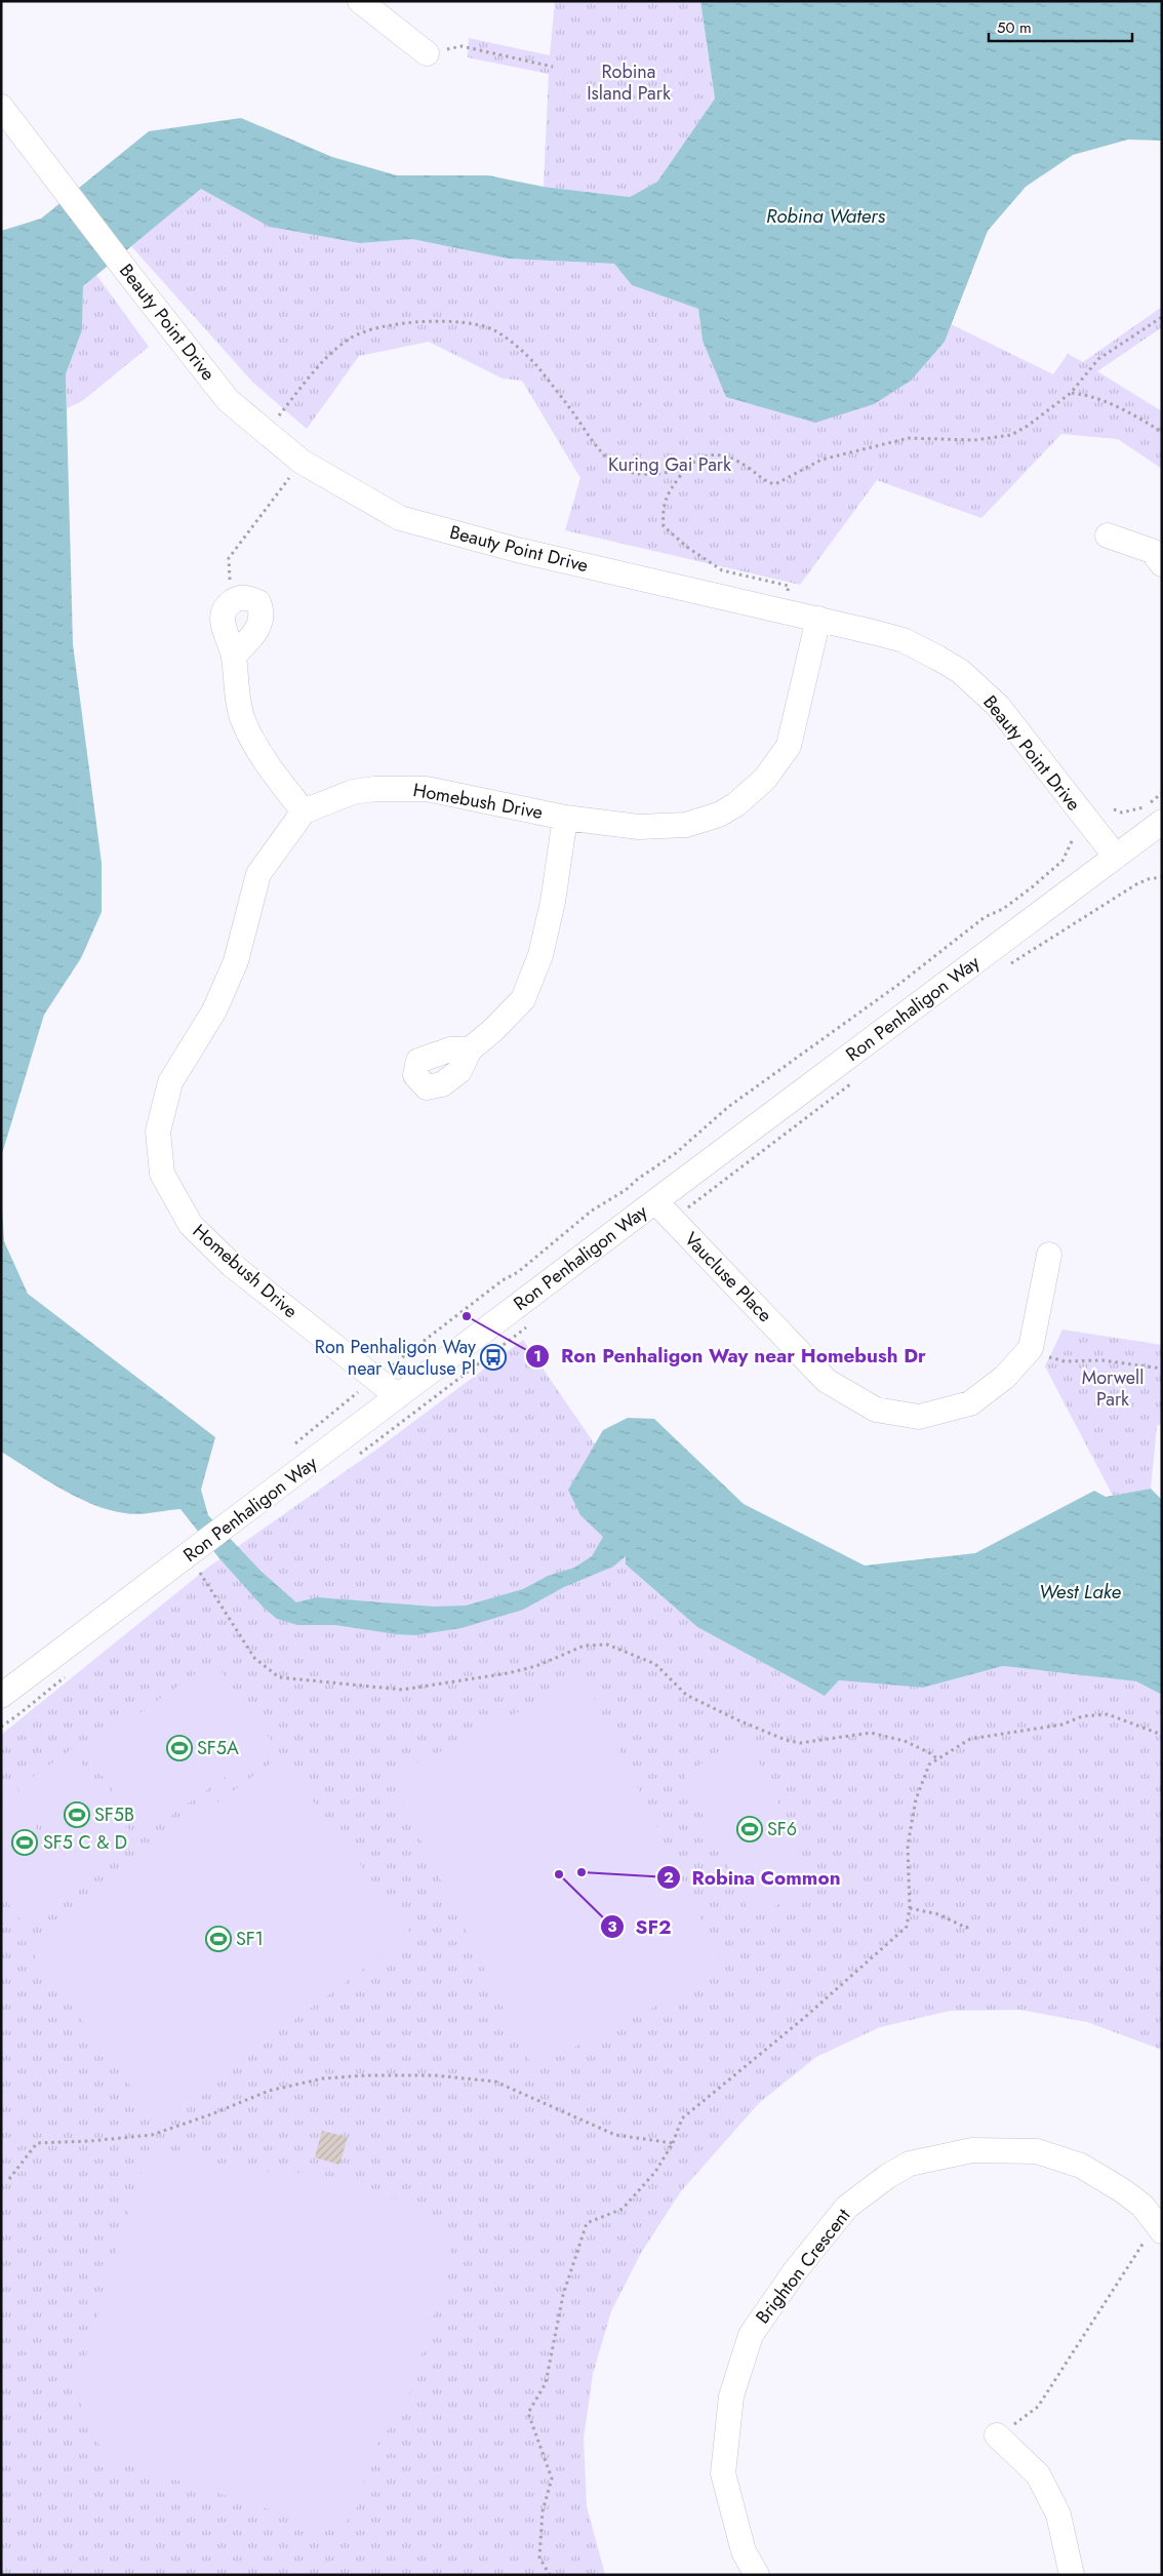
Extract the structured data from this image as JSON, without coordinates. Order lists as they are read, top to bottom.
{
  "streets": {
    "street": [
      "Beauty Point Drive",
      "Homebush Drive",
      "Ron Penhaligon Way",
      "Vaucluse Place",
      "Brighton Crescent"
    ]
  },
  "crossings": [
    ["Beauty Point Drive", "Homebush Drive"],
    ["Beauty Point Drive", "Ron Penhaligon Way"],
    ["Homebush Drive", "Ron Penhaligon Way"],
    ["Ron Penhaligon Way", "Vaucluse Place"]
  ],
  "water": ["Robina Waters", "West Lake"],
  "parks": ["Robina Island Park", "Kuring Gai Park", "Morwell Park"],
  "places": {
    "other": ["Ron Penhaligon Way near Homebush Dr", "Robina Common", "SF2"],
    "bus stop": ["Ron Penhaligon Way near Vaucluse Pl"],
    "sports": [
      "SF5A",
      "SF5B",
      "SF6",
      "SF5 C & D",
      "SF1"
    ]
  },
  "scale_bar": "50 m"
}
